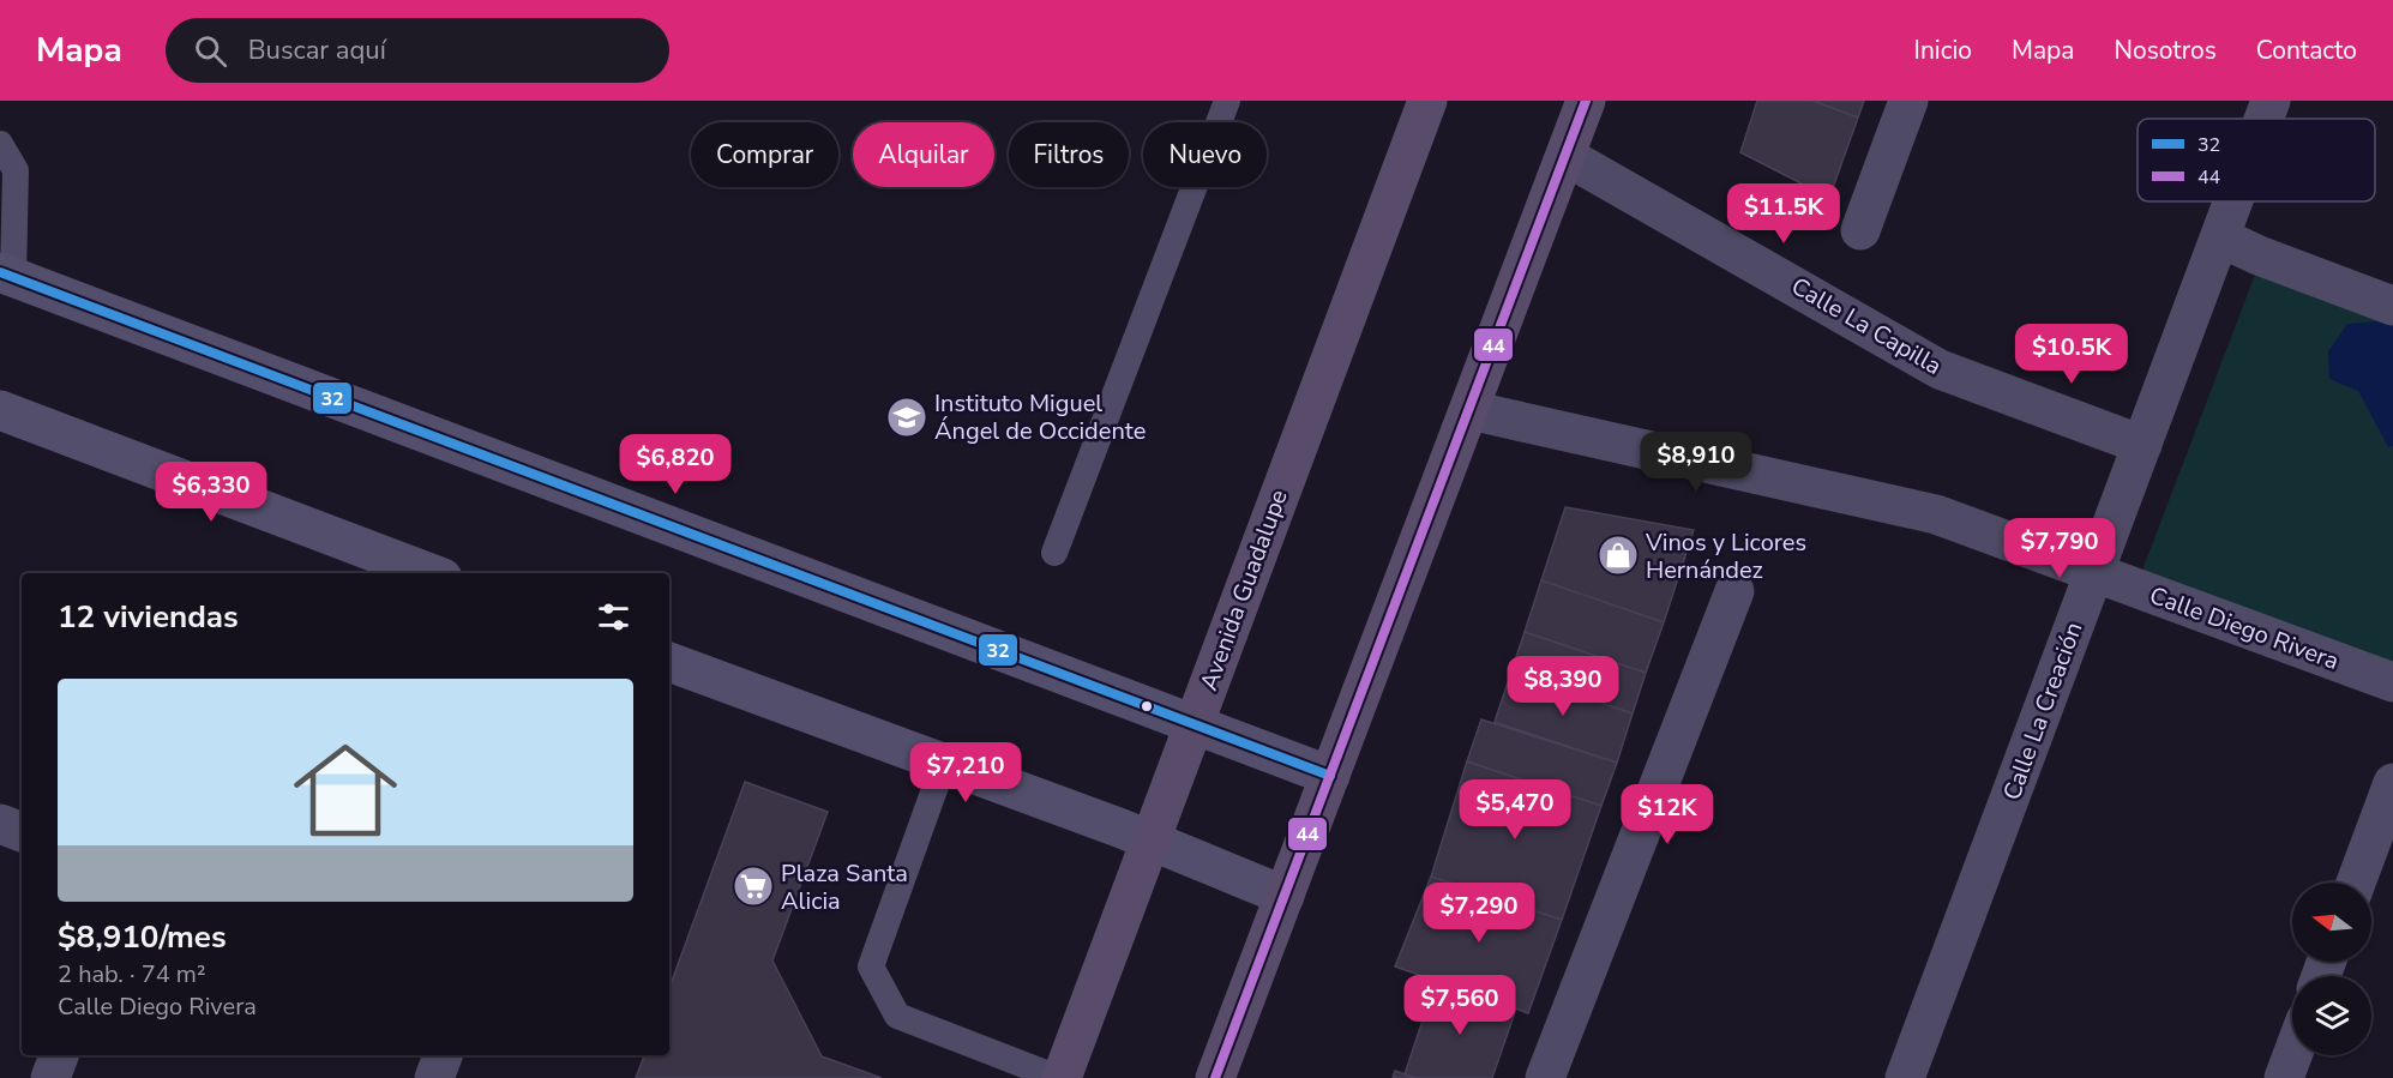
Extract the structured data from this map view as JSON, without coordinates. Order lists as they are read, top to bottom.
{
  "streets": {
    "main road": ["Avenida Guadalupe"],
    "street": ["Calle La Capilla", "Calle Diego Rivera", "Calle La Creación"]
  },
  "crossings": [
    ["Calle La Capilla", "Calle La Creación"],
    ["Calle Diego Rivera", "Calle La Creación"]
  ],
  "places": {
    "school or university": ["Instituto Miguel Ángel de Occidente"],
    "shop": ["Vinos y Licores Hernández"],
    "supermarket": ["Plaza Santa Alicia"]
  },
  "lines": ["transit line 44", "transit line 32"],
  "legend": ["32", "44"],
  "north": "left",
  "page": {
    "header": "Mapa",
    "search": "Buscar aquí",
    "nav": [
      "Inicio",
      "Mapa",
      "Nosotros",
      "Contacto"
    ],
    "chip": [
      "Comprar",
      "Alquilar",
      "Filtros",
      "Nuevo"
    ],
    "price": [
      "$11.5K",
      "$10.5K",
      "$8,910",
      "$6,820",
      "$6,330",
      "$7,790",
      "$8,390",
      "$7,210",
      "$5,470",
      "$12K",
      "$7,290",
      "$7,560"
    ],
    "heading": "12 viviendas",
    "list": [
      {
        "name": "$8,910/mes",
        "note": "2 hab. · 74 m² · Calle Diego Rivera"
      }
    ]
  }
}
